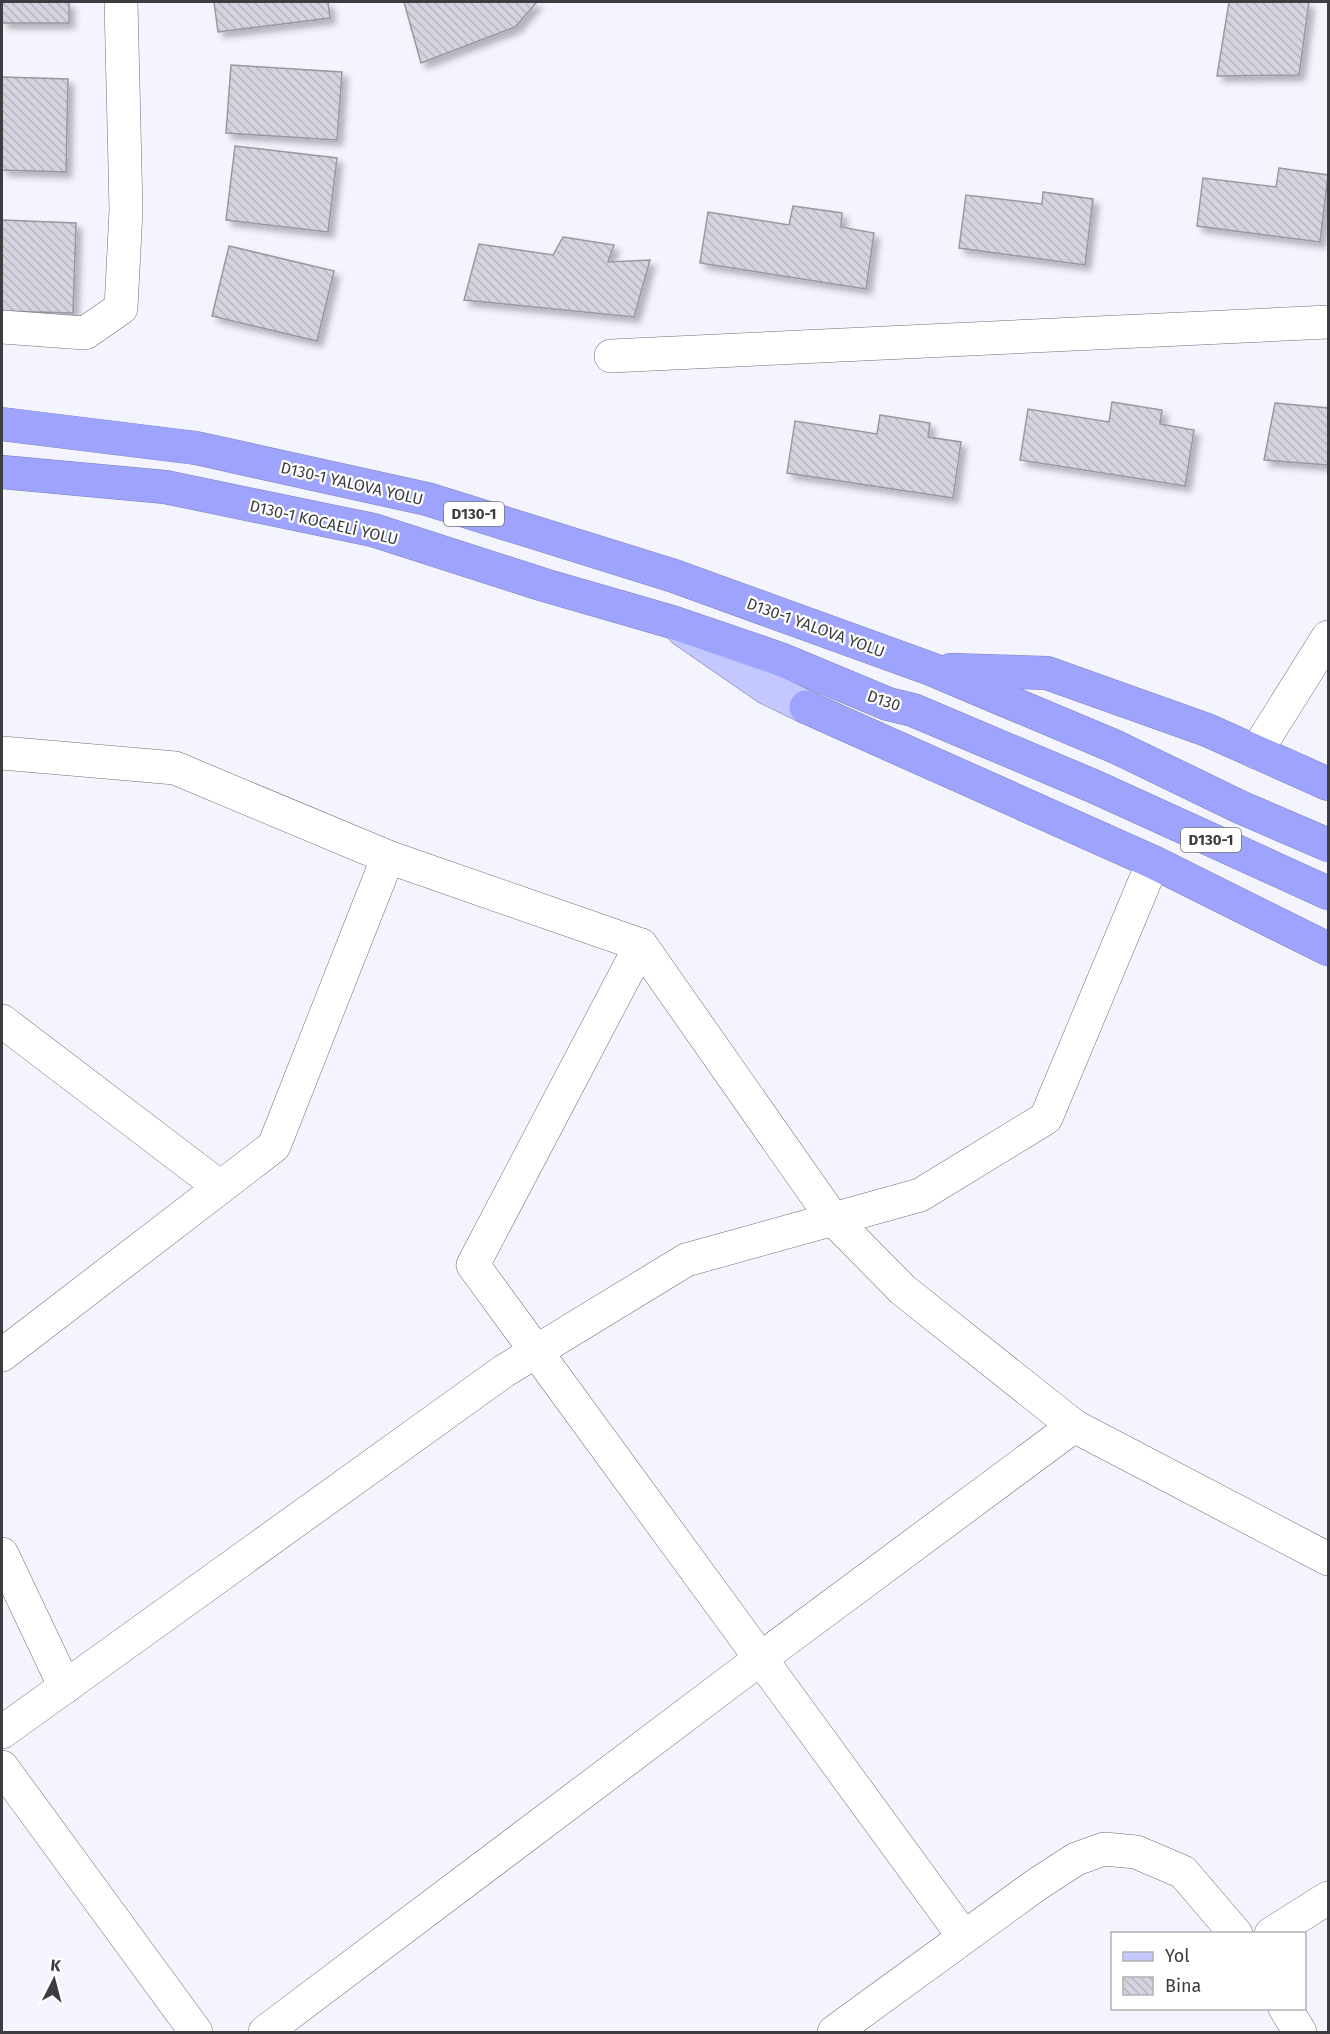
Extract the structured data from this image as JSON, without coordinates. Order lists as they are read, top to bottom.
{
  "streets": {
    "highway": [
      "D130-1 YALOVA YOLU",
      "D130-1",
      "D130-1 KOCAELİ YOLU",
      "D130"
    ]
  },
  "crossings": [
    ["D130-1 YALOVA YOLU", "D130-1"],
    ["D130-1 KOCAELİ YOLU", "D130"]
  ],
  "legend": ["Yol", "Bina"],
  "north": "top"
}
